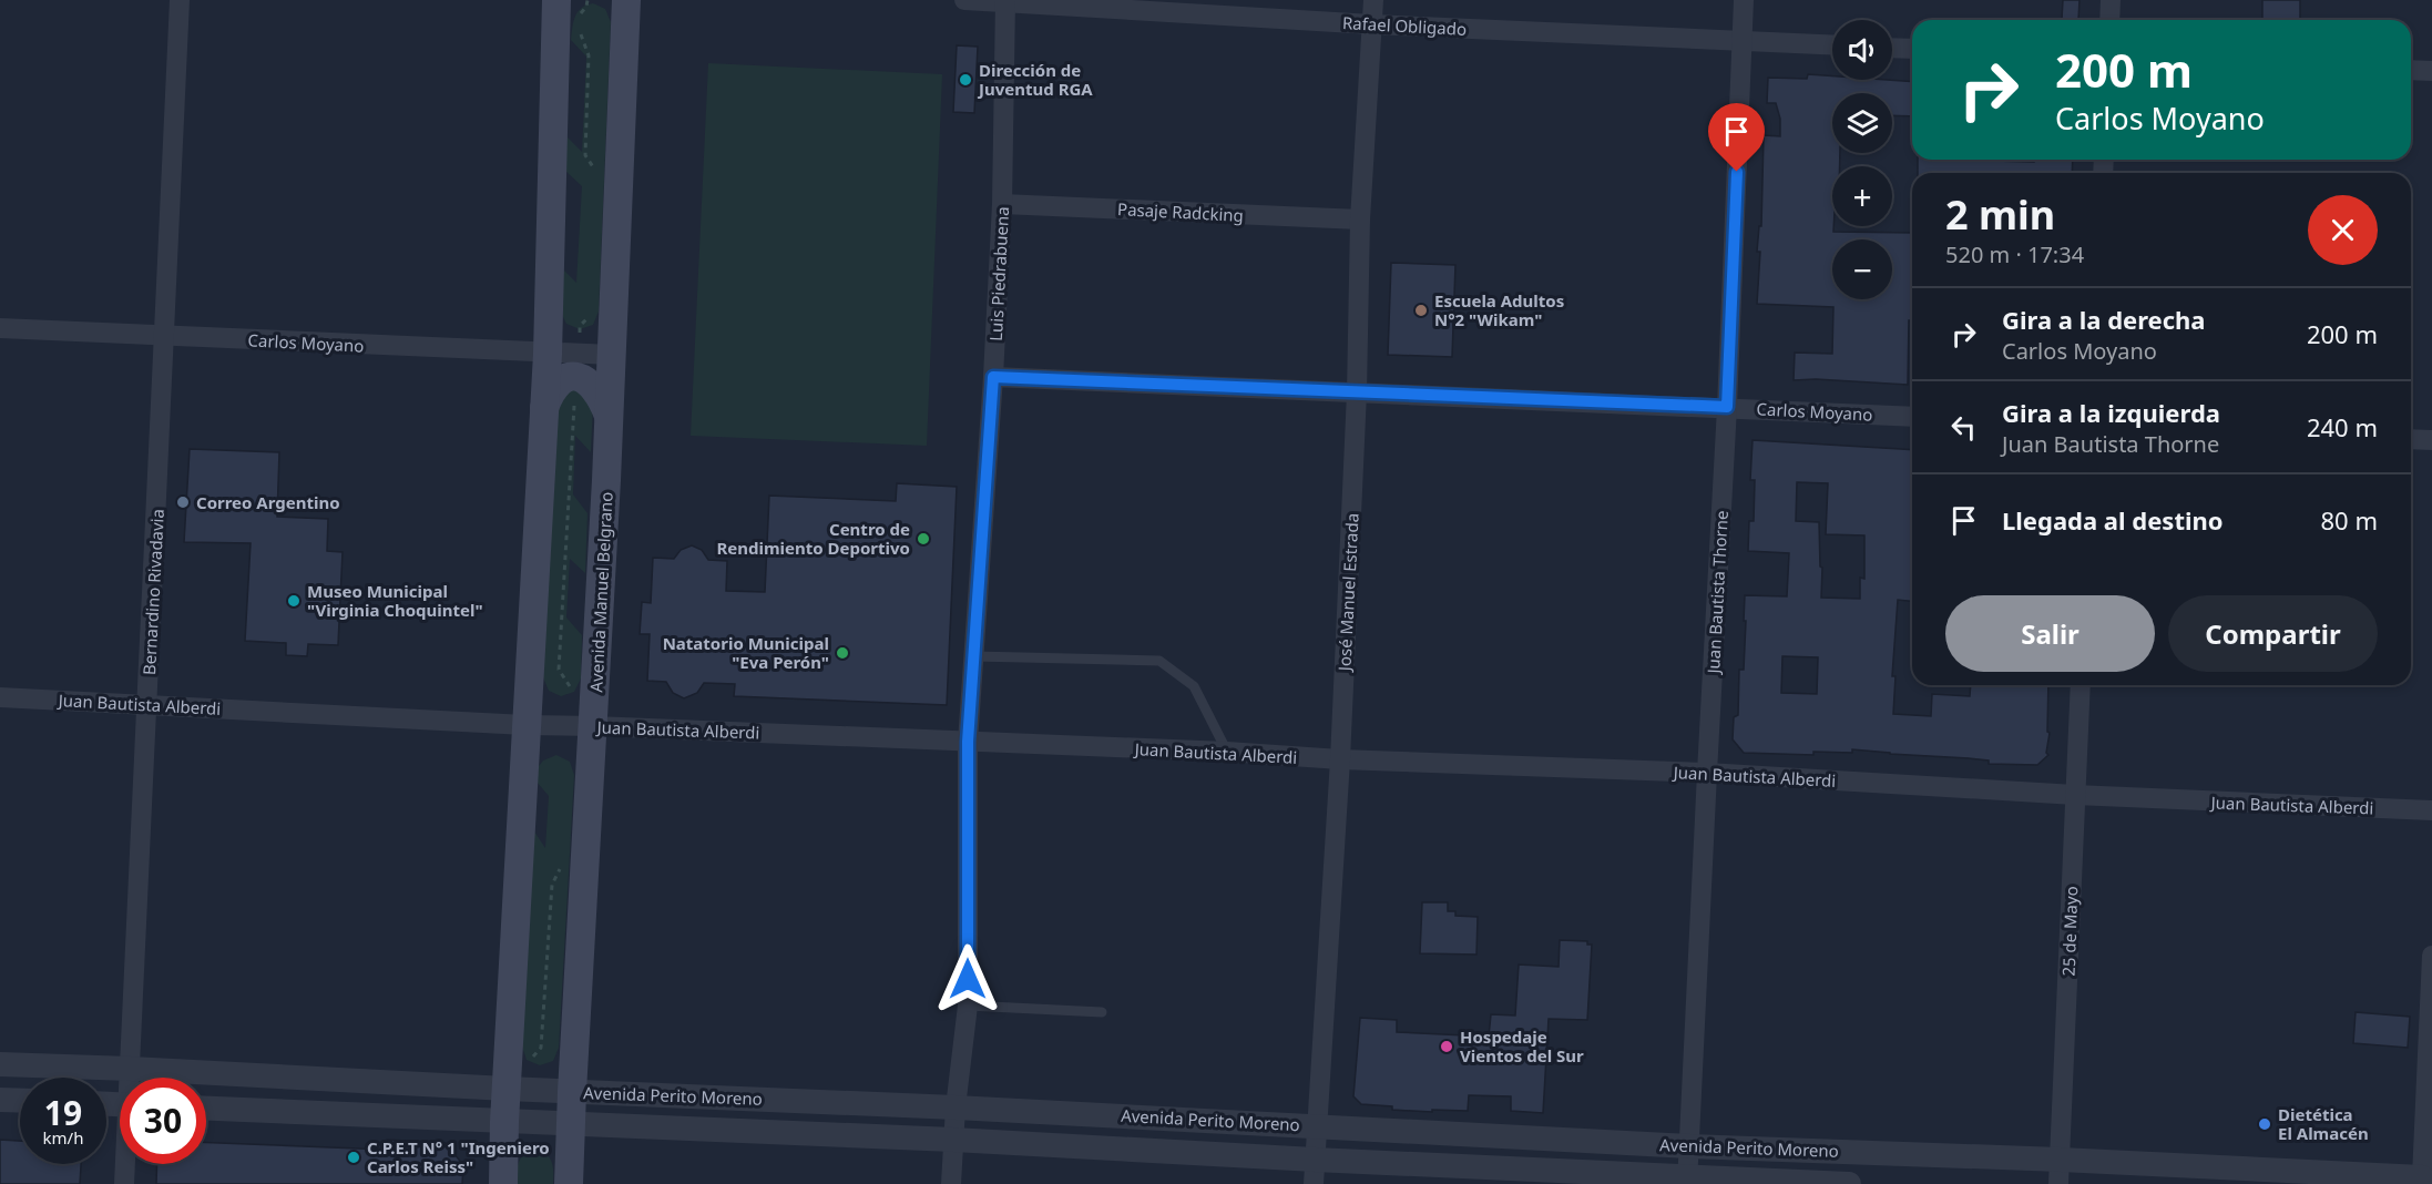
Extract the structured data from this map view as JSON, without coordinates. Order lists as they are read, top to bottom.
{
  "streets": {
    "main road": ["Avenida Manuel Belgrano"],
    "street": [
      "Rafael Obligado",
      "Pasaje Radcking",
      "Luis Piedrabuena",
      "Carlos Moyano",
      "Bernardino Rivadavia",
      "José Manuel Estrada",
      "Juan Bautista Thorne",
      "Juan Bautista Alberdi",
      "25 de Mayo",
      "Avenida Perito Moreno"
    ]
  },
  "crossings": [
    ["Rafael Obligado", "Luis Piedrabuena"],
    ["Rafael Obligado", "José Manuel Estrada"],
    ["Rafael Obligado", "Juan Bautista Thorne"],
    ["Pasaje Radcking", "Luis Piedrabuena"],
    ["Pasaje Radcking", "José Manuel Estrada"],
    ["Luis Piedrabuena", "Carlos Moyano"],
    ["Luis Piedrabuena", "Juan Bautista Alberdi"],
    ["Luis Piedrabuena", "Avenida Perito Moreno"],
    ["Carlos Moyano", "Bernardino Rivadavia"],
    ["Carlos Moyano", "Avenida Manuel Belgrano"],
    ["Carlos Moyano", "José Manuel Estrada"],
    ["Carlos Moyano", "Juan Bautista Thorne"],
    ["Bernardino Rivadavia", "Juan Bautista Alberdi"],
    ["Bernardino Rivadavia", "Avenida Perito Moreno"],
    ["Avenida Manuel Belgrano", "Juan Bautista Alberdi"],
    ["Avenida Manuel Belgrano", "Avenida Perito Moreno"],
    ["José Manuel Estrada", "Juan Bautista Alberdi"],
    ["José Manuel Estrada", "Avenida Perito Moreno"],
    ["Juan Bautista Thorne", "Juan Bautista Alberdi"],
    ["Juan Bautista Thorne", "Avenida Perito Moreno"],
    ["Juan Bautista Alberdi", "25 de Mayo"],
    ["25 de Mayo", "Avenida Perito Moreno"]
  ],
  "places": [
    "Dirección de Juventud RGA",
    "Escuela Adultos N°2 \"Wikam\"",
    "Correo Argentino",
    "Centro de Rendimiento Deportivo",
    "Museo Municipal \"Virginia Choquintel\"",
    "Natatorio Municipal \"Eva Perón\"",
    "Hospedaje Vientos del Sur",
    "Dietética El Almacén",
    "C.P.E.T N° 1 \"Ingeniero Carlos Reiss\""
  ],
  "page": {
    "map_buttons": ["+", "−"],
    "turn": ["200 m", "Carlos Moyano"],
    "heading": ["2 min", "520 m · 17:34"],
    "list": [
      {
        "name": "Gira a la derecha",
        "note": "Carlos Moyano",
        "value": "200 m"
      },
      {
        "name": "Gira a la izquierda",
        "note": "Juan Bautista Thorne",
        "value": "240 m"
      },
      {
        "name": "Llegada al destino",
        "value": "80 m"
      }
    ],
    "buttons": ["Salir", "Compartir"],
    "speed": "19 km/h",
    "limit": "30"
  }
}
